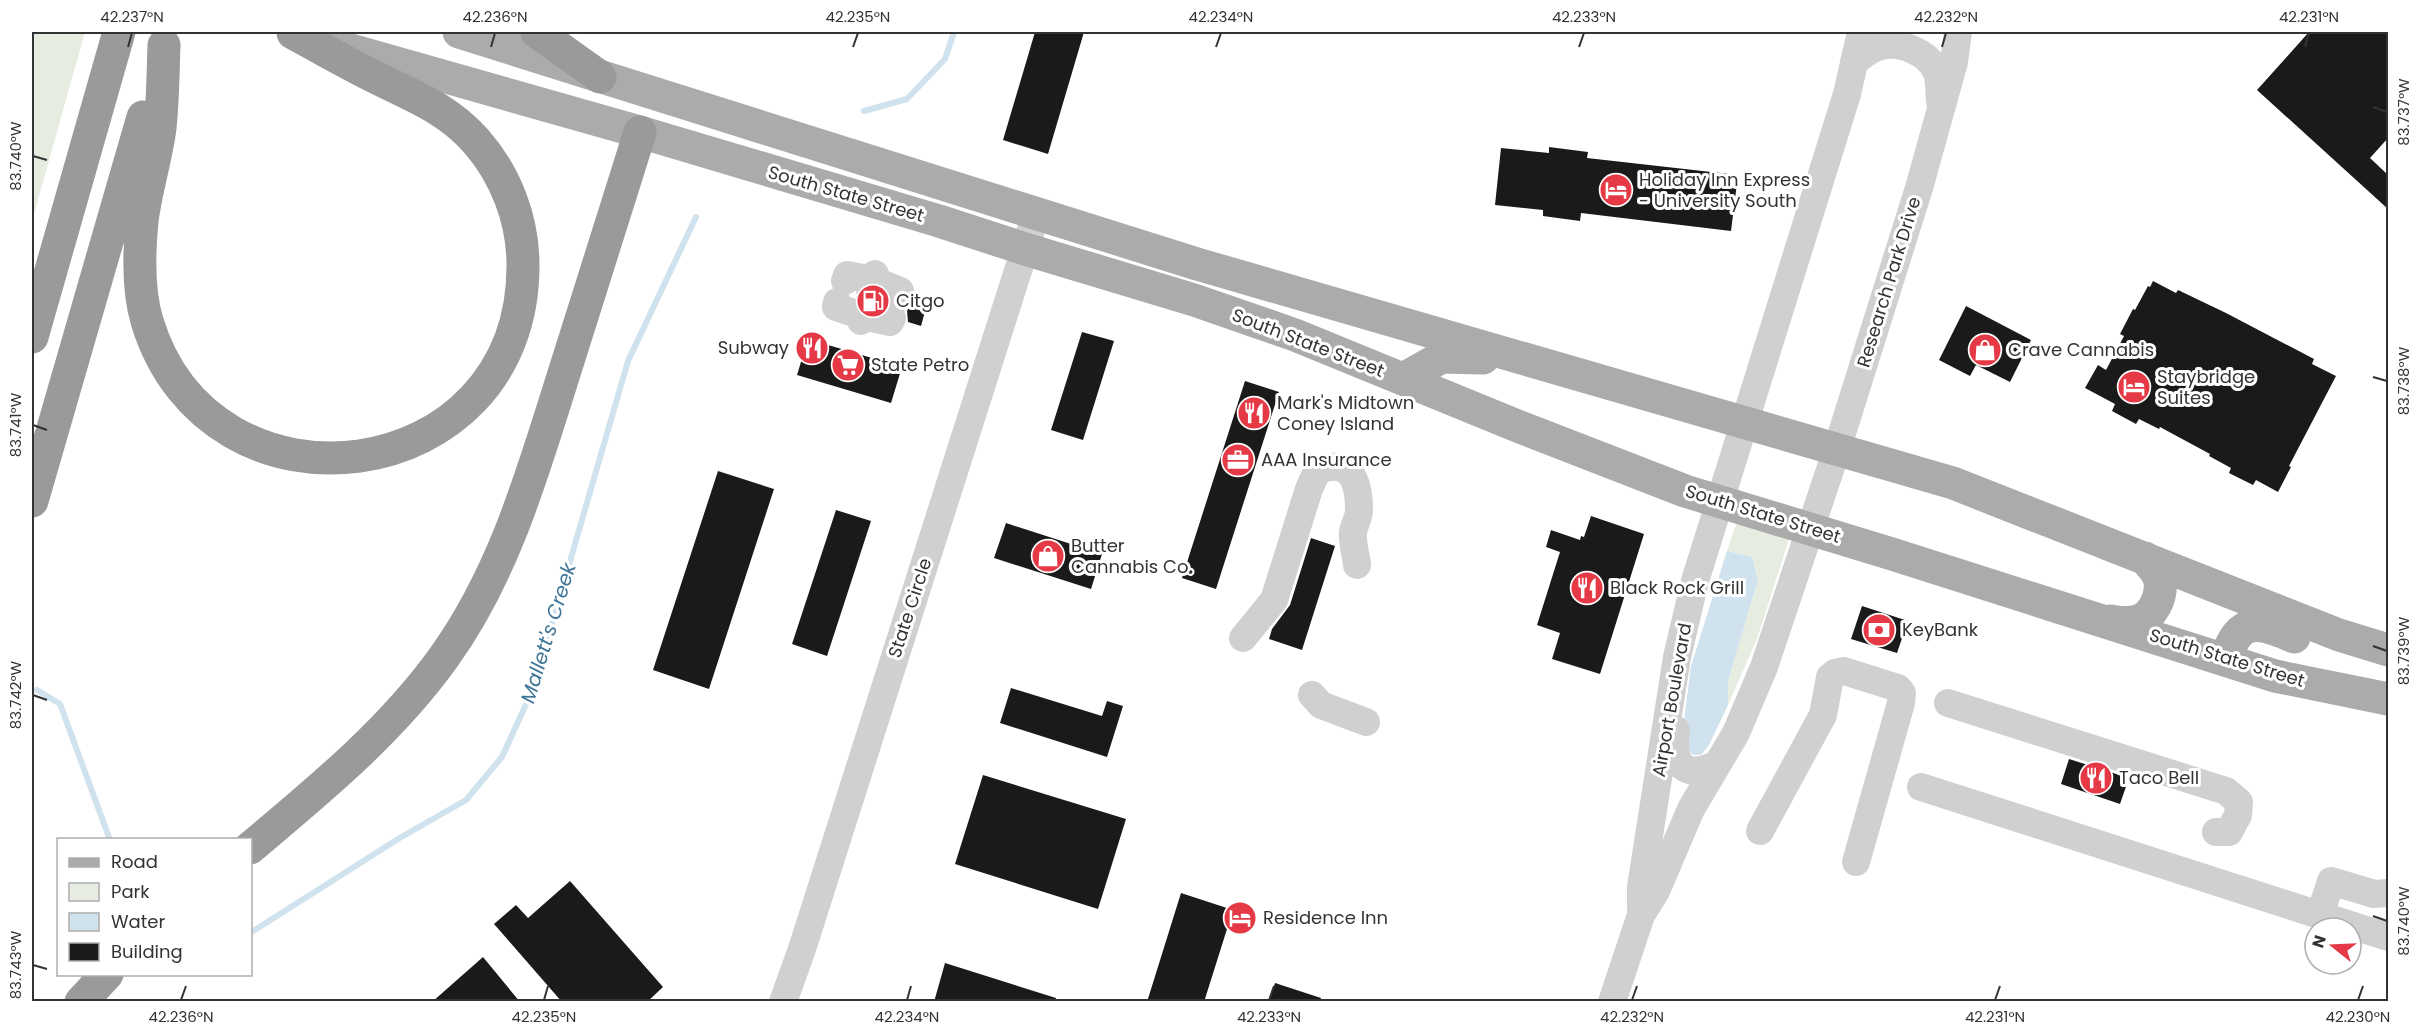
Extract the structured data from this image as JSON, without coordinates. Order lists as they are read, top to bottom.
{
  "streets": {
    "main road": ["South State Street"],
    "street": ["Research Park Drive", "State Circle", "Airport Boulevard"]
  },
  "crossings": [
    ["South State Street", "Research Park Drive"],
    ["South State Street", "State Circle"],
    ["South State Street", "Airport Boulevard"],
    ["Research Park Drive", "Airport Boulevard"]
  ],
  "water": ["Mallett's Creek"],
  "places": {
    "hotel": ["Holiday Inn Express - University South", "Staybridge Suites", "Residence Inn"],
    "fuel station": ["Citgo"],
    "restaurant": [
      "Subway",
      "Mark's Midtown Coney Island",
      "Black Rock Grill",
      "Taco Bell"
    ],
    "shop": ["Crave Cannabis", "Butter Cannabis Co."],
    "supermarket": ["State Petro"],
    "office": ["AAA Insurance"],
    "bank": ["KeyBank"]
  },
  "legend": [
    "Road",
    "Park",
    "Water",
    "Building"
  ],
  "north": "left",
  "coordinates": [
    "42.237°N",
    "42.236°N",
    "42.235°N",
    "42.234°N",
    "42.233°N",
    "42.232°N",
    "42.231°N",
    "83.737°W",
    "83.740°W",
    "83.738°W",
    "83.741°W",
    "83.739°W",
    "83.742°W",
    "83.743°W",
    "42.230°N"
  ]
}
